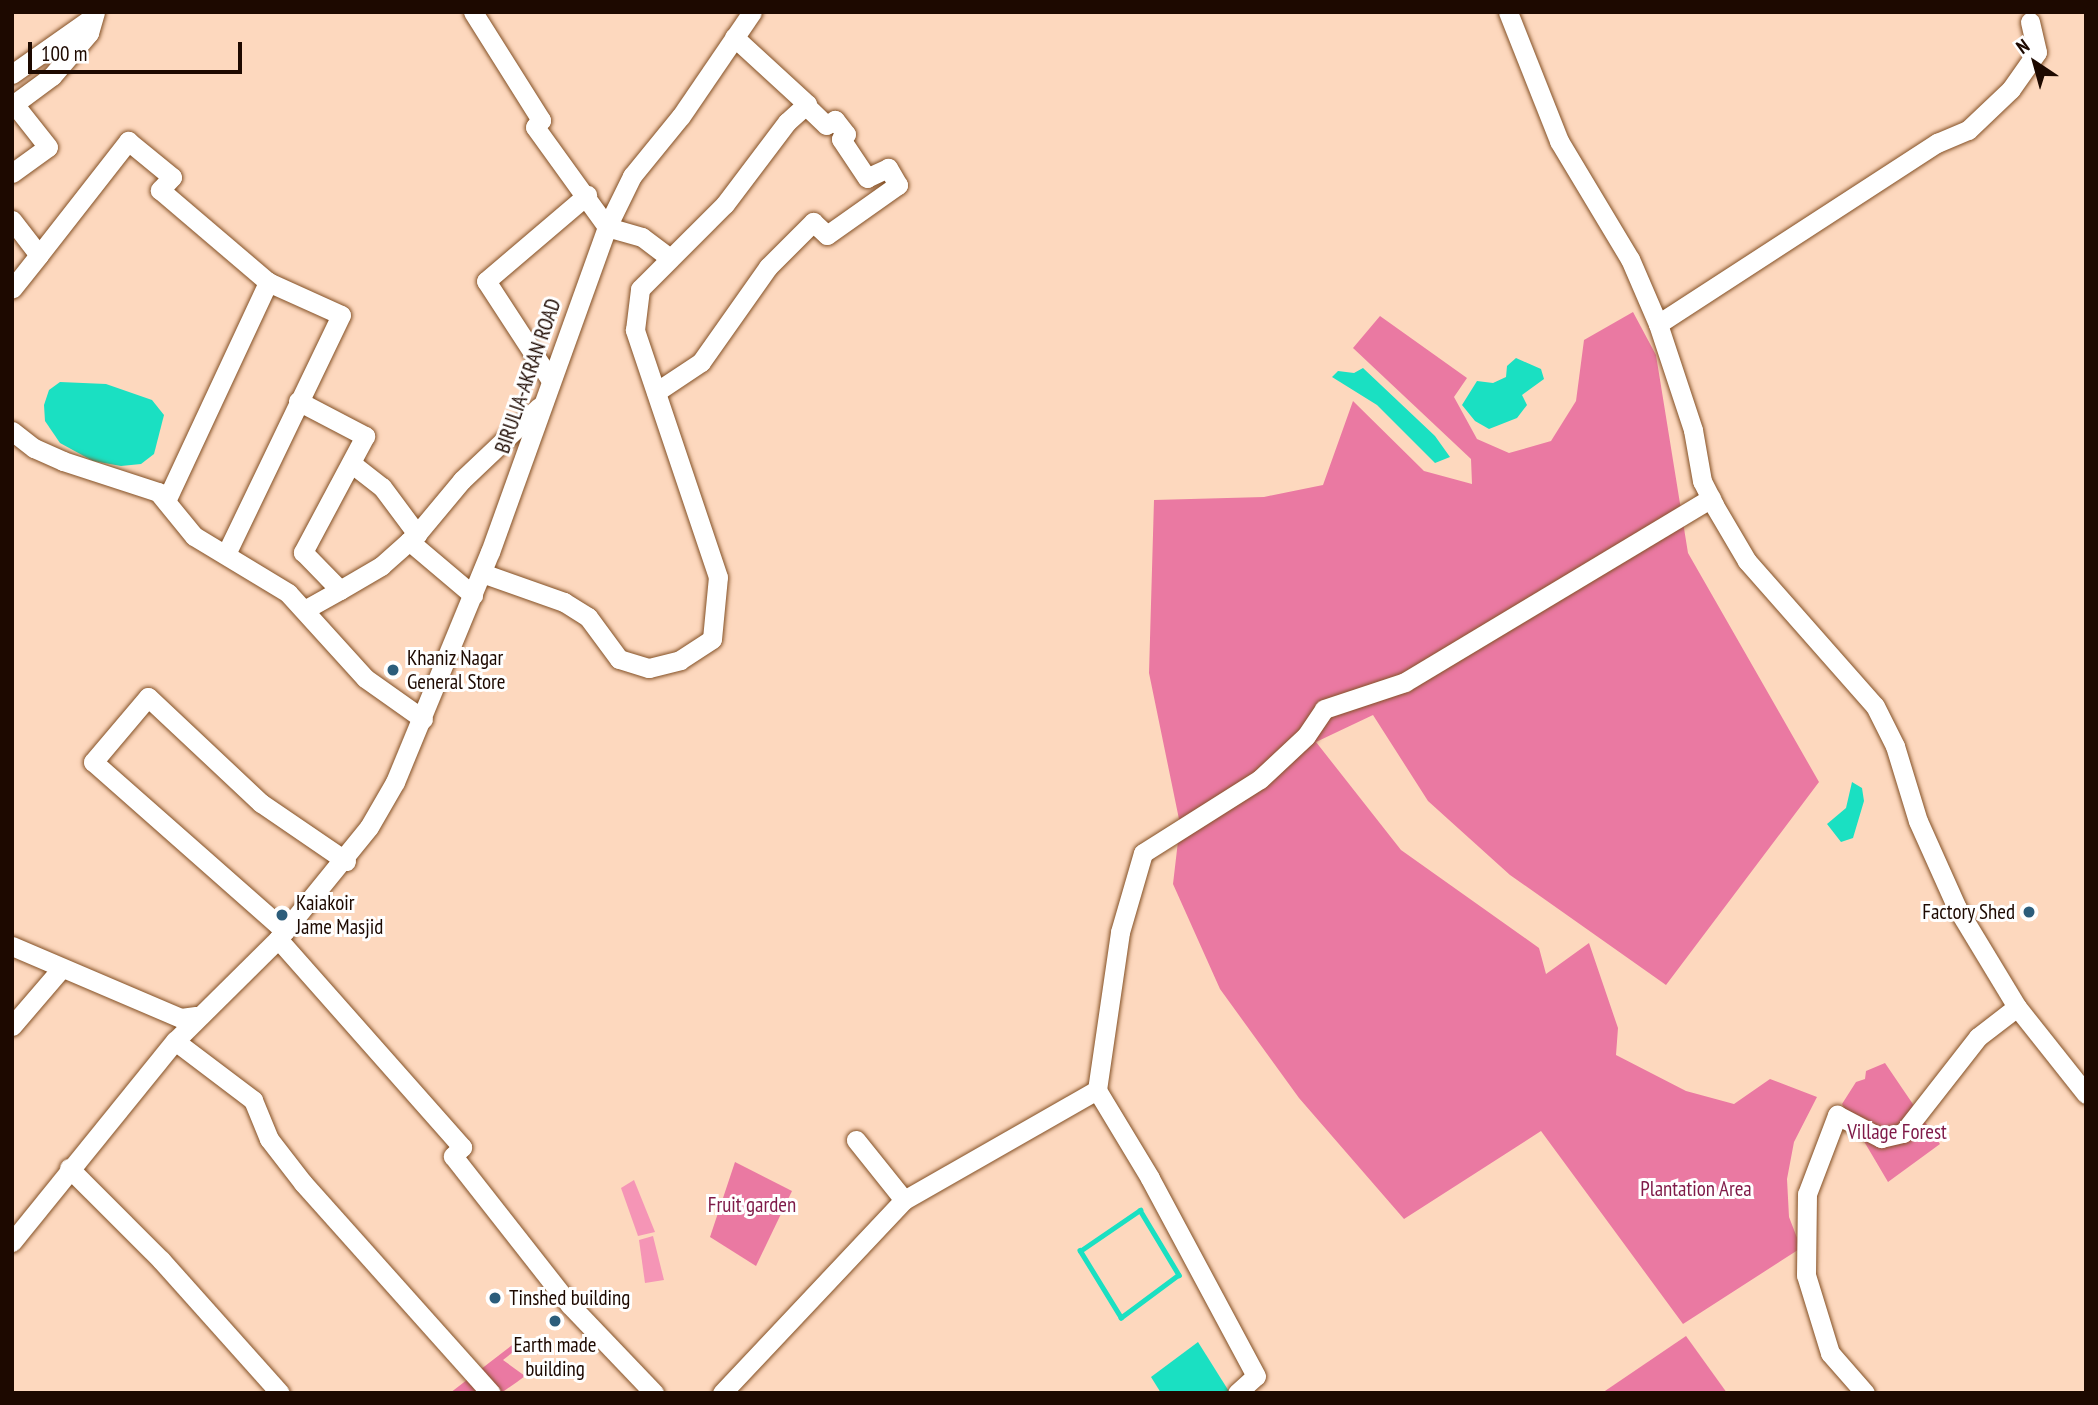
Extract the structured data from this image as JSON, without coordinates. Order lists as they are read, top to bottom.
{
  "streets": {
    "street": ["BIRULIA-AKRAN ROAD"]
  },
  "parks": ["Village Forest", "Plantation Area", "Fruit garden"],
  "places": [
    "Khaniz Nagar General Store",
    "Factory Shed",
    "Kaiakoir Jame Masjid",
    "Tinshed building",
    "Earth made building"
  ],
  "scale_bar": "100 m",
  "north": "top left"
}
